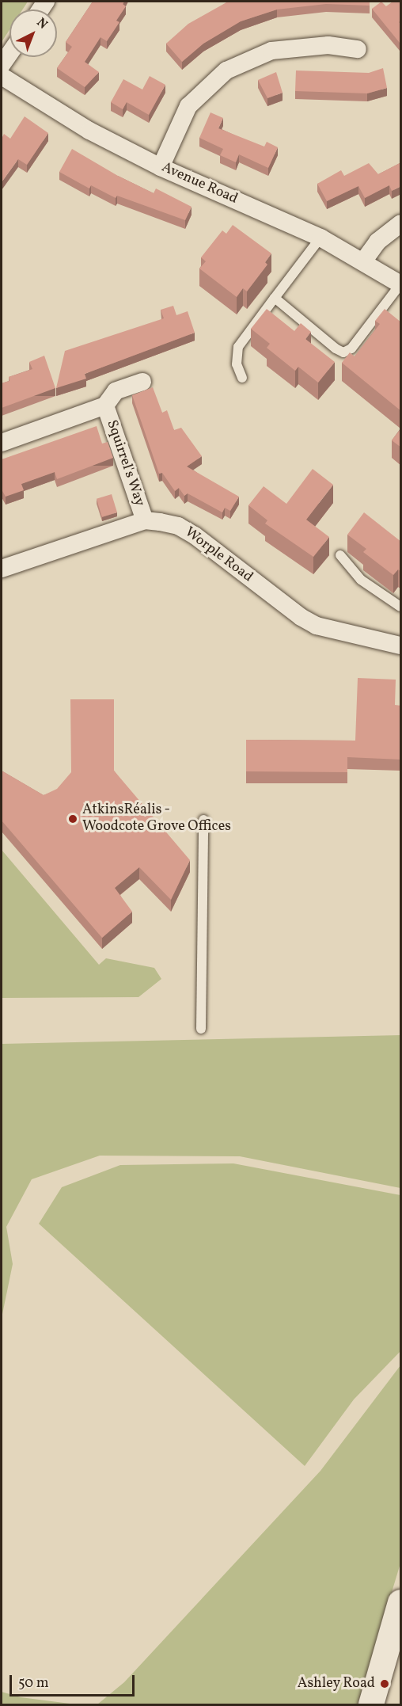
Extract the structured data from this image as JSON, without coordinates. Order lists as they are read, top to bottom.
{
  "streets": {
    "street": ["Avenue Road", "Squirrel's Way", "Worple Road"]
  },
  "crossings": [
    ["Squirrel's Way", "Worple Road"]
  ],
  "places": ["AtkinsRéalis - Woodcote Grove Offices", "Ashley Road"],
  "scale_bar": "50 m",
  "north": "top right"
}
